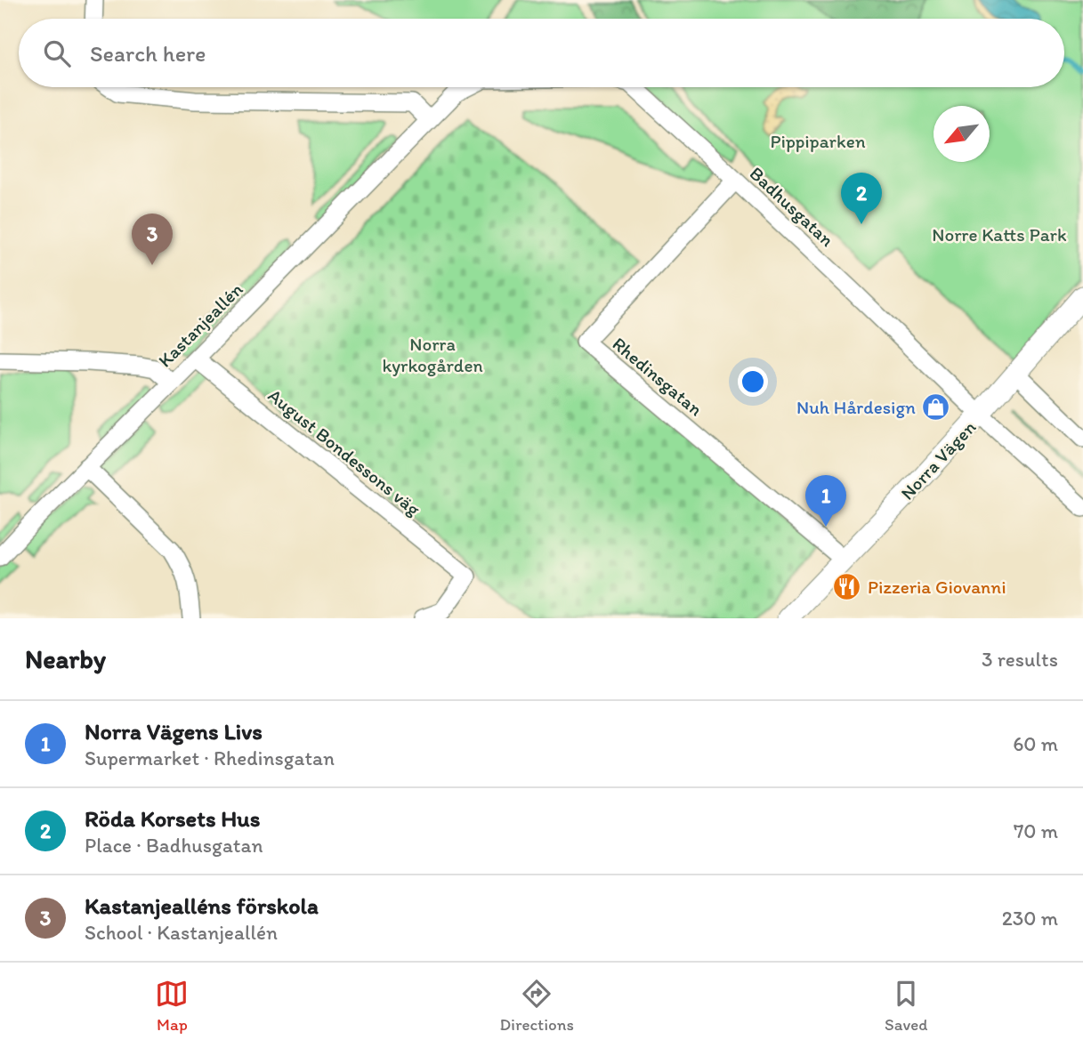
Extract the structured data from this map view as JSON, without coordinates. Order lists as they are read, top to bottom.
{
  "streets": {
    "street": [
      "Badhusgatan",
      "Kastanjeallén",
      "Rhedinsgatan",
      "August Bondessons väg",
      "Norra Vägen"
    ]
  },
  "crossings": [
    ["Badhusgatan", "Kastanjeallén"],
    ["Badhusgatan", "Rhedinsgatan"],
    ["Badhusgatan", "Norra Vägen"],
    ["Kastanjeallén", "August Bondessons väg"],
    ["Rhedinsgatan", "Norra Vägen"]
  ],
  "parks": ["Pippiparken", "Norre Katts Park", "Norra kyrkogården"],
  "places": {
    "shop": ["Nuh Hårdesign"],
    "restaurant": ["Pizzeria Giovanni"]
  },
  "north": "bottom left",
  "page": {
    "search": "Search here",
    "pins": ["2", "3", "1"],
    "heading": ["Nearby", "3 results"],
    "list": [
      {
        "mark": "1",
        "name": "Norra Vägens Livs",
        "note": "Supermarket · Rhedinsgatan",
        "value": "60 m"
      },
      {
        "mark": "2",
        "name": "Röda Korsets Hus",
        "note": "Place · Badhusgatan",
        "value": "70 m"
      },
      {
        "mark": "3",
        "name": "Kastanjealléns förskola",
        "note": "School · Kastanjeallén",
        "value": "230 m"
      }
    ],
    "nav": ["Map", "Directions", "Saved"]
  }
}
